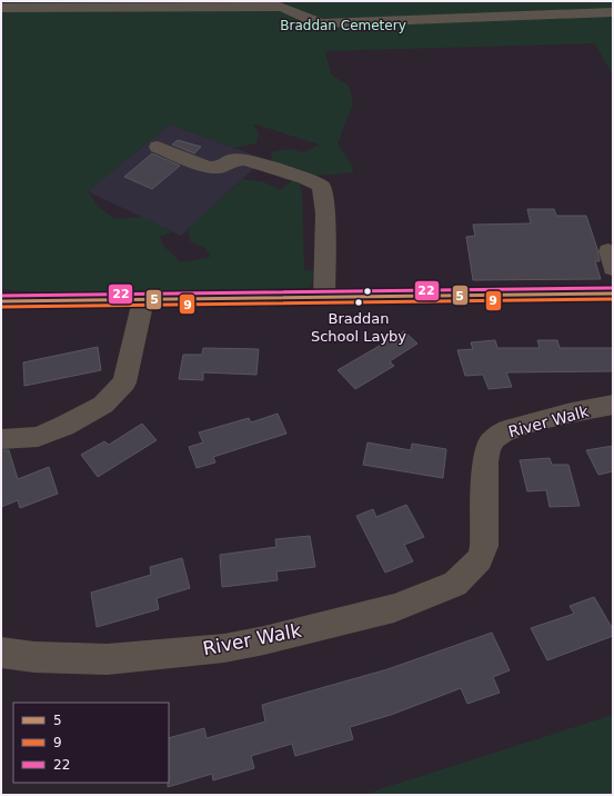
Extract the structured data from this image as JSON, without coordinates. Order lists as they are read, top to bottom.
{
  "streets": {
    "street": ["River Walk"]
  },
  "parks": ["Braddan Cemetery"],
  "places": ["Braddan School Layby"],
  "lines": ["transit line 22", "transit line 5", "transit line 9"],
  "legend": ["5", "9", "22"]
}
